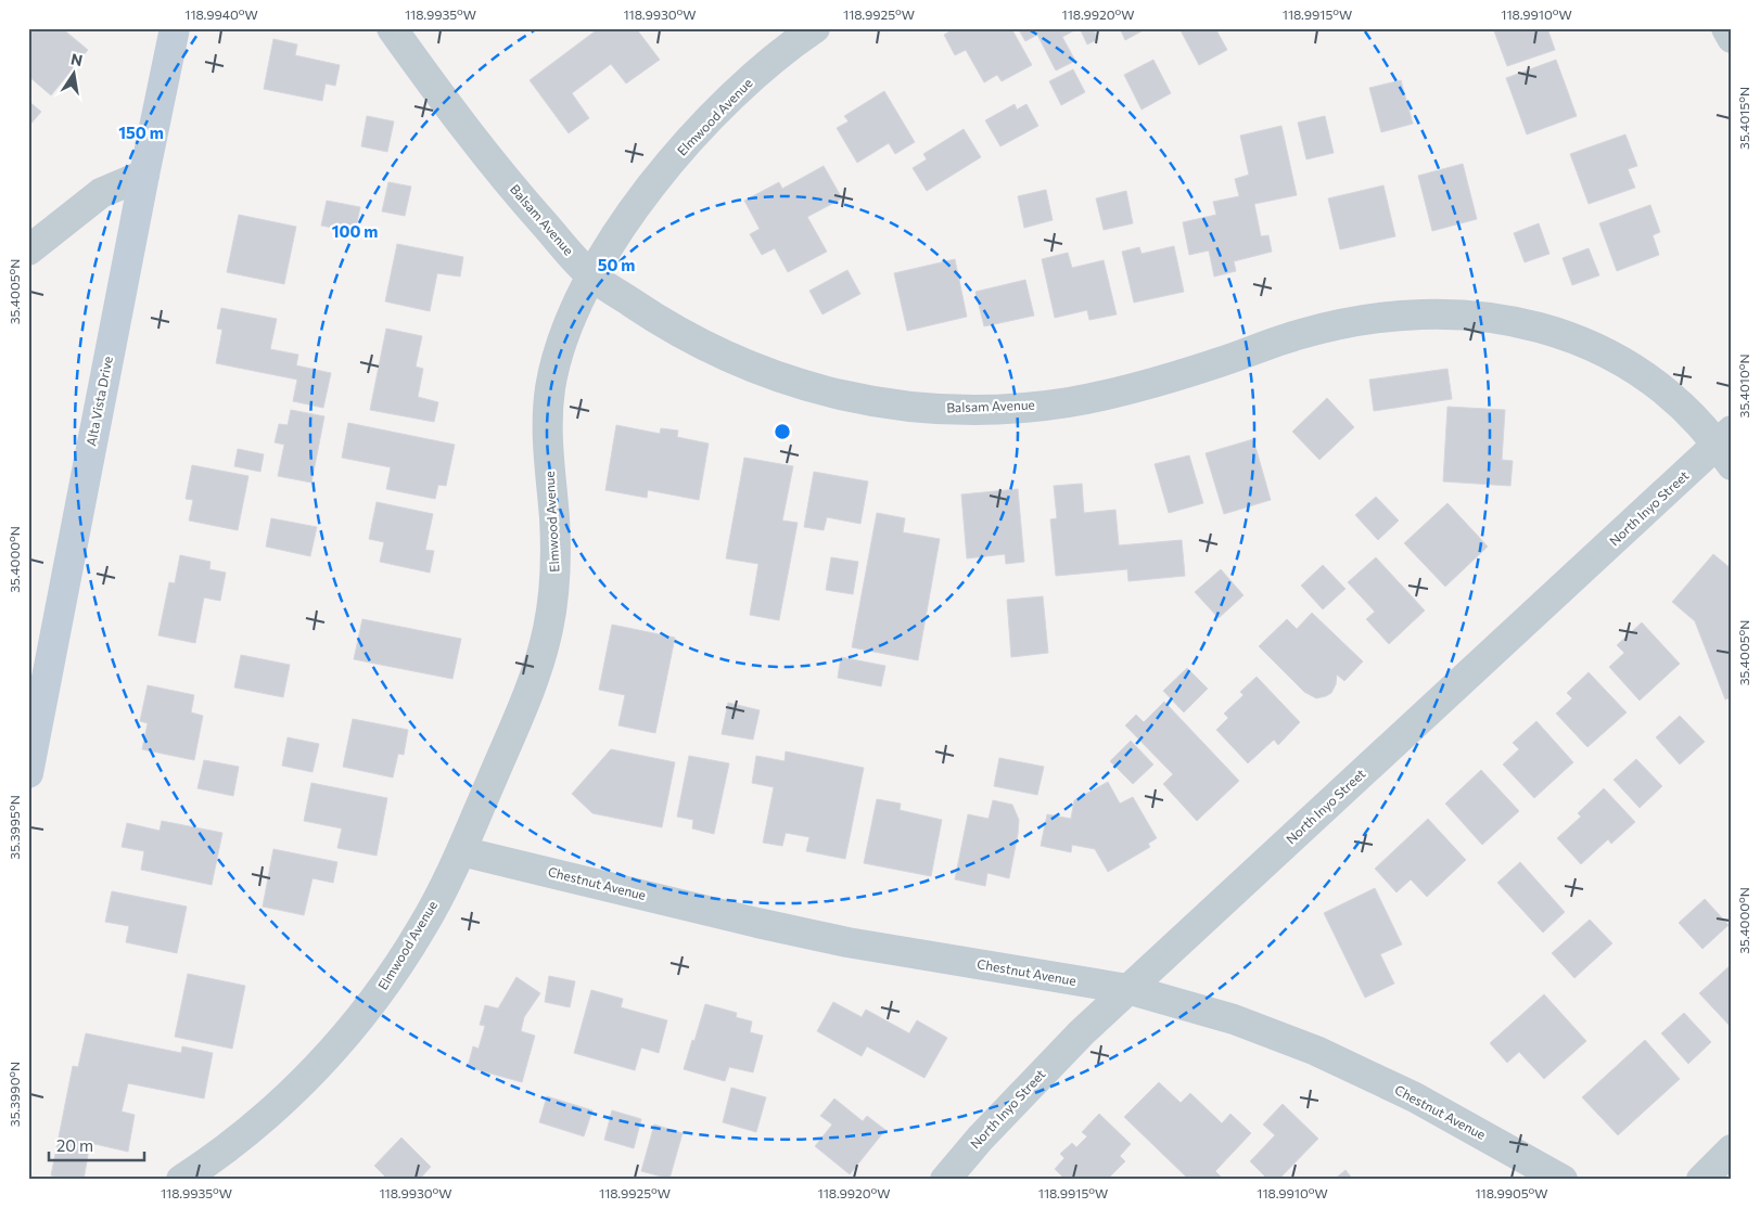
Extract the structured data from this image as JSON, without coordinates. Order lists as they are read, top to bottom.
{
  "streets": {
    "street": [
      "Elmwood Avenue",
      "Balsam Avenue",
      "Alta Vista Drive",
      "North Inyo Street",
      "Chestnut Avenue"
    ]
  },
  "crossings": [
    ["Elmwood Avenue", "Balsam Avenue"],
    ["Elmwood Avenue", "Chestnut Avenue"],
    ["Balsam Avenue", "North Inyo Street"],
    ["North Inyo Street", "Chestnut Avenue"]
  ],
  "scale_bar": "20 m",
  "north": "top",
  "coordinates": [
    "118.9940°W",
    "118.9935°W",
    "118.9930°W",
    "118.9925°W",
    "118.9920°W",
    "118.9915°W",
    "118.9910°W",
    "35.4015°N",
    "35.4005°N",
    "35.4010°N",
    "35.4000°N",
    "35.3995°N",
    "35.3990°N",
    "118.9905°W"
  ],
  "rings": ["150 m", "100 m", "50 m"]
}
